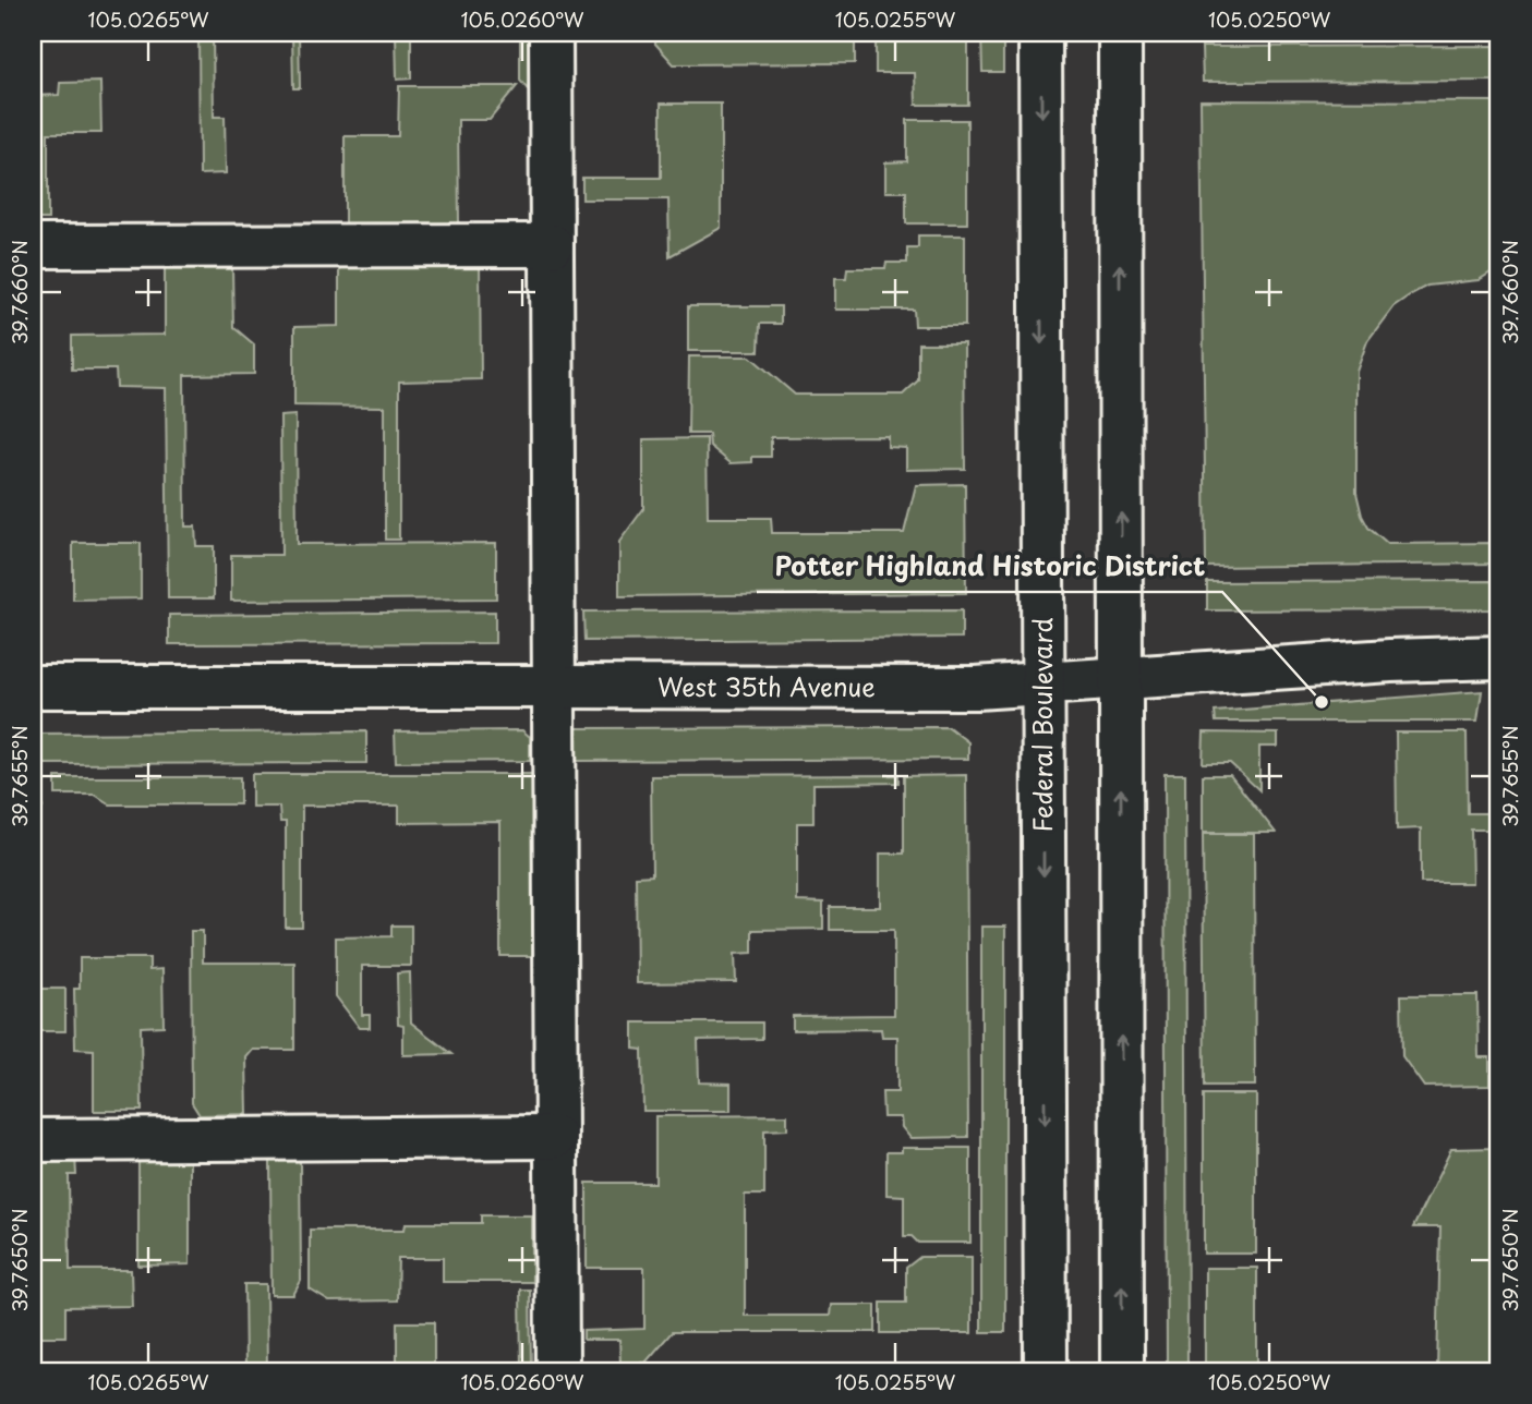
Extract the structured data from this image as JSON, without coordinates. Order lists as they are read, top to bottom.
{
  "streets": {
    "main road": ["West 35th Avenue", "Federal Boulevard"]
  },
  "crossings": [
    ["West 35th Avenue", "Federal Boulevard"]
  ],
  "places": ["Potter Highland Historic District"],
  "coordinates": [
    "105.0265°W",
    "105.0260°W",
    "105.0255°W",
    "105.0250°W",
    "39.7660°N",
    "39.7655°N",
    "39.7650°N"
  ]
}
